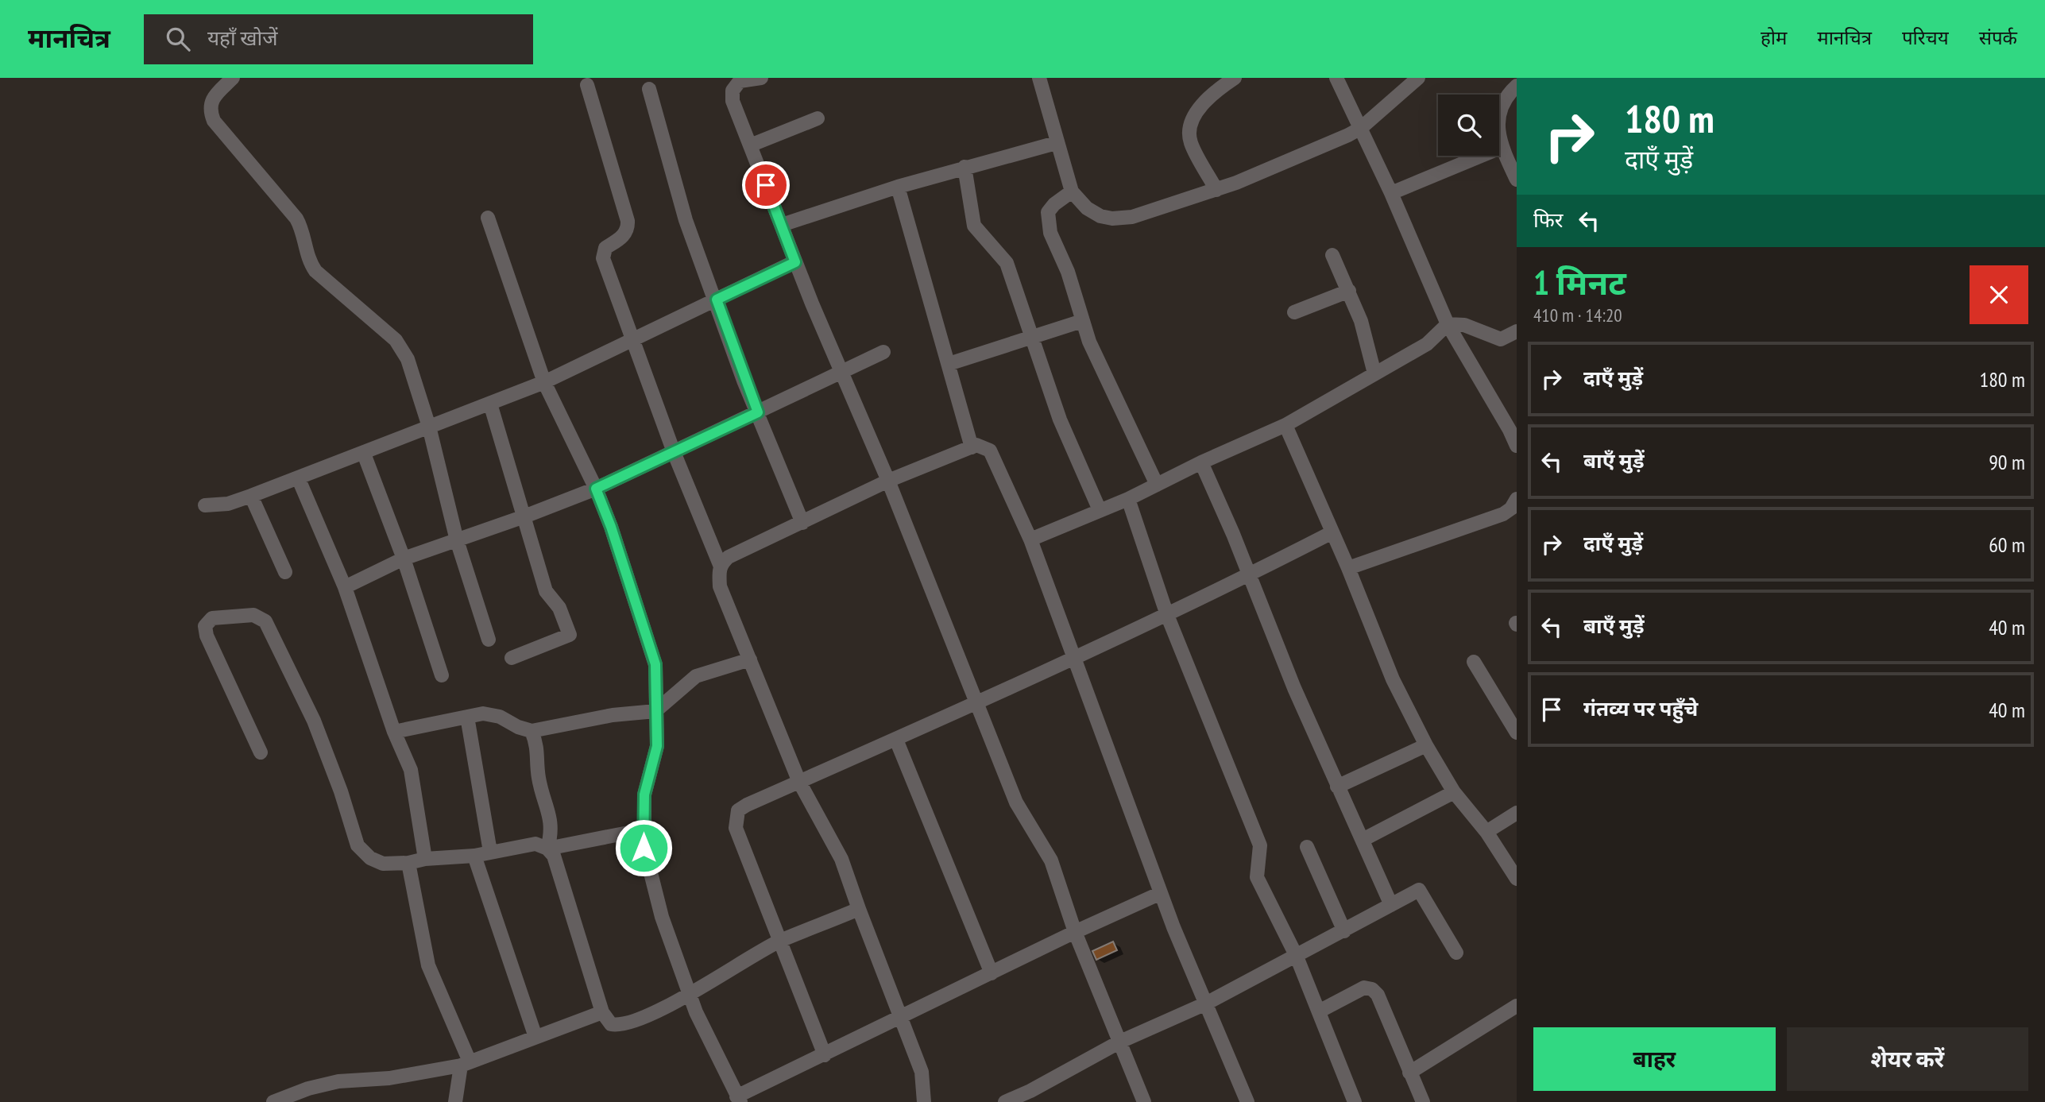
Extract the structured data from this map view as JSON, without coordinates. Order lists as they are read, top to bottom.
{
  "page": {
    "header": "मानचित्र",
    "search": "यहाँ खोजें",
    "nav": [
      "होम",
      "मानचित्र",
      "परिचय",
      "संपर्क"
    ],
    "turn": ["180 m", "दाएँ मुड़ें"],
    "then": "फिर",
    "heading": ["1 मिनट", "410 m · 14:20"],
    "list": [
      {
        "name": "दाएँ मुड़ें",
        "value": "180 m"
      },
      {
        "name": "बाएँ मुड़ें",
        "value": "90 m"
      },
      {
        "name": "दाएँ मुड़ें",
        "value": "60 m"
      },
      {
        "name": "बाएँ मुड़ें",
        "value": "40 m"
      },
      {
        "name": "गंतव्य पर पहुँचे",
        "value": "40 m"
      }
    ],
    "buttons": ["बाहर", "शेयर करें"]
  }
}
